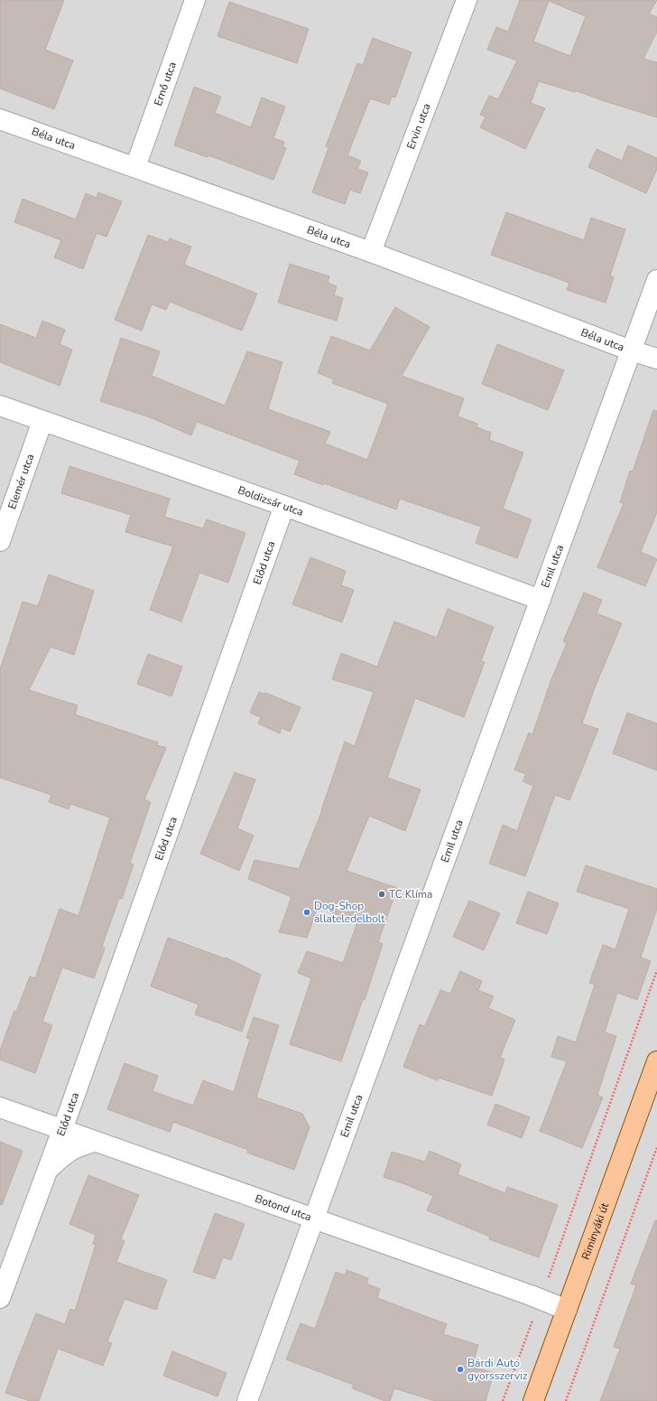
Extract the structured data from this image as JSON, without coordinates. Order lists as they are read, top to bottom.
{
  "streets": {
    "main road": ["Riminyáki út"],
    "street": [
      "Ernő utca",
      "Ervin utca",
      "Béla utca",
      "Elemér utca",
      "Boldizsár utca",
      "Előd utca",
      "Emil utca",
      "Botond utca"
    ]
  },
  "crossings": [
    ["Ernő utca", "Béla utca"],
    ["Ervin utca", "Béla utca"],
    ["Béla utca", "Emil utca"],
    ["Elemér utca", "Boldizsár utca"],
    ["Boldizsár utca", "Előd utca"],
    ["Boldizsár utca", "Emil utca"],
    ["Előd utca", "Botond utca"],
    ["Emil utca", "Botond utca"],
    ["Botond utca", "Riminyáki út"]
  ],
  "places": ["TC Klíma", "Dog-Shop állateledelbolt", "Bárdi Autó gyorsszerviz"]
}
